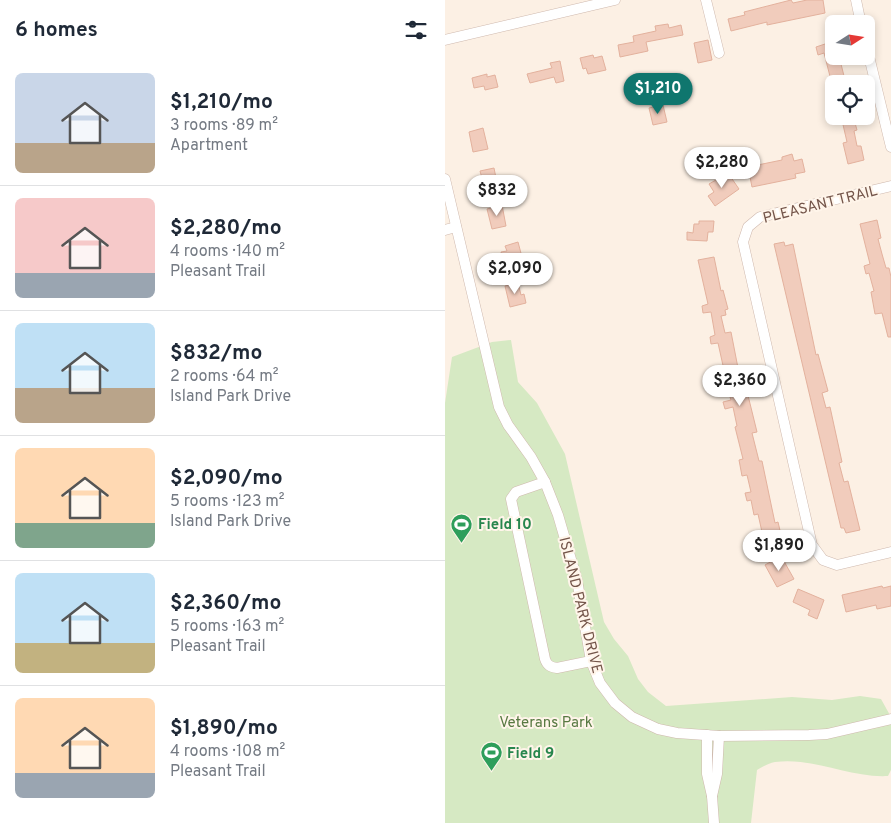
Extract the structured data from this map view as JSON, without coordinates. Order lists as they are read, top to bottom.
{
  "streets": {
    "street": ["PLEASANT TRAIL", "ISLAND PARK DRIVE"]
  },
  "parks": ["Veterans Park"],
  "places": {
    "sports": ["Field 10", "Field 9"]
  },
  "north": "right",
  "page": {
    "heading": "6 homes",
    "list": [
      {
        "name": "$1,210/mo",
        "note": "3 rooms · 89 m² · Apartment"
      },
      {
        "name": "$2,280/mo",
        "note": "4 rooms · 140 m² · Pleasant Trail"
      },
      {
        "name": "$832/mo",
        "note": "2 rooms · 64 m² · Island Park Drive"
      },
      {
        "name": "$2,090/mo",
        "note": "5 rooms · 123 m² · Island Park Drive"
      },
      {
        "name": "$2,360/mo",
        "note": "5 rooms · 163 m² · Pleasant Trail"
      },
      {
        "name": "$1,890/mo",
        "note": "4 rooms · 108 m² · Pleasant Trail"
      }
    ],
    "price": [
      "$1,210",
      "$2,280",
      "$832",
      "$2,090",
      "$2,360",
      "$1,890"
    ]
  }
}
